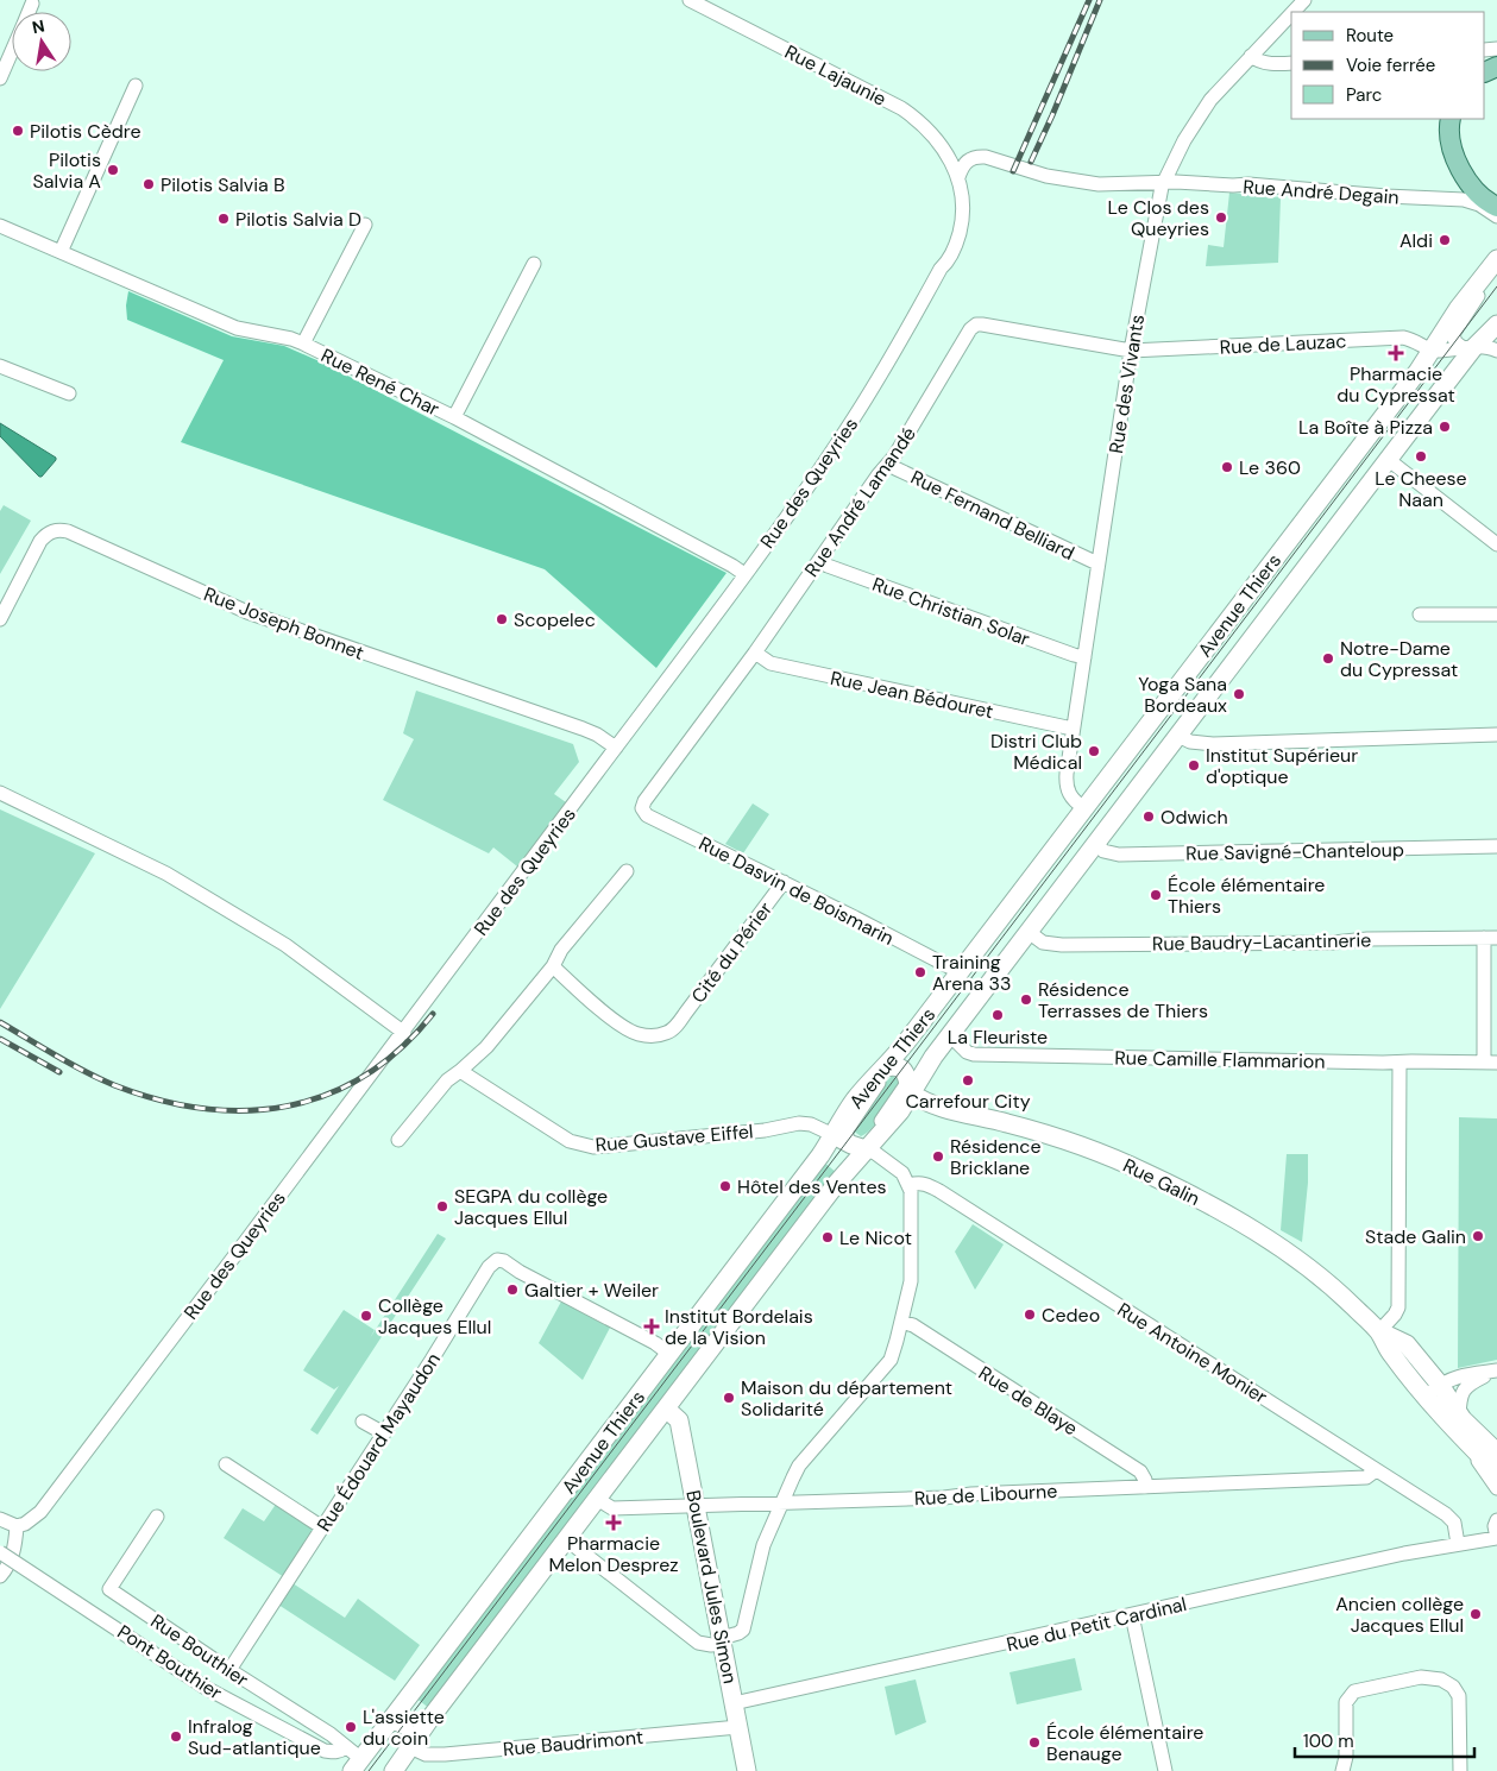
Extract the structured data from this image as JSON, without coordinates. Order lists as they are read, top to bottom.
{
  "streets": {
    "main road": ["Avenue Thiers", "Rue Galin", "Boulevard Jules Simon"],
    "street": [
      "Rue Lajaunie",
      "Rue André Degain",
      "Rue de Lauzac",
      "Rue René Char",
      "Rue des Vivants",
      "Rue des Queyries",
      "Rue André Lamandé",
      "Rue Fernand Belliard",
      "Rue Christian Solar",
      "Rue Joseph Bonnet",
      "Rue Jean Bédouret",
      "Rue Savigné-Chanteloup",
      "Rue Dasvin de Boismarin",
      "Rue Baudry-Lacantinerie",
      "Cité du Périer",
      "Rue Camille Flammarion",
      "Rue Gustave Eiffel",
      "Rue Antoine Monier",
      "Rue de Blaye",
      "Rue Édouard Mayaudon",
      "Rue de Libourne",
      "Rue du Petit Cardinal",
      "Rue Bouthier",
      "Pont Bouthier",
      "Rue Baudrimont"
    ]
  },
  "crossings": [
    ["Rue Lajaunie", "Rue André Degain"],
    ["Rue Lajaunie", "Rue des Queyries"],
    ["Rue André Degain", "Rue des Vivants"],
    ["Rue André Degain", "Rue des Queyries"],
    ["Rue de Lauzac", "Rue des Vivants"],
    ["Rue de Lauzac", "Rue André Lamandé"],
    ["Rue de Lauzac", "Avenue Thiers"],
    ["Rue René Char", "Rue des Queyries"],
    ["Rue des Vivants", "Rue André Lamandé"],
    ["Rue des Vivants", "Rue Fernand Belliard"],
    ["Rue des Vivants", "Avenue Thiers"],
    ["Rue des Vivants", "Rue Christian Solar"],
    ["Rue des Vivants", "Rue Jean Bédouret"],
    ["Rue des Queyries", "Rue Joseph Bonnet"],
    ["Rue André Lamandé", "Rue Fernand Belliard"],
    ["Rue André Lamandé", "Rue Christian Solar"],
    ["Rue André Lamandé", "Rue Jean Bédouret"],
    ["Rue André Lamandé", "Rue Dasvin de Boismarin"],
    ["Avenue Thiers", "Rue Savigné-Chanteloup"],
    ["Avenue Thiers", "Rue Dasvin de Boismarin"],
    ["Avenue Thiers", "Rue Baudry-Lacantinerie"],
    ["Avenue Thiers", "Rue Camille Flammarion"],
    ["Avenue Thiers", "Rue Gustave Eiffel"],
    ["Avenue Thiers", "Rue Galin"],
    ["Avenue Thiers", "Rue Édouard Mayaudon"],
    ["Avenue Thiers", "Rue de Libourne"],
    ["Avenue Thiers", "Boulevard Jules Simon"],
    ["Avenue Thiers", "Rue Bouthier"],
    ["Avenue Thiers", "Rue Baudrimont"],
    ["Rue Dasvin de Boismarin", "Cité du Périer"],
    ["Rue Antoine Monier", "Rue de Libourne"],
    ["Rue Antoine Monier", "Rue du Petit Cardinal"],
    ["Rue de Blaye", "Rue de Libourne"],
    ["Rue Édouard Mayaudon", "Rue Bouthier"],
    ["Rue de Libourne", "Boulevard Jules Simon"],
    ["Boulevard Jules Simon", "Rue du Petit Cardinal"],
    ["Boulevard Jules Simon", "Rue Baudrimont"],
    ["Rue Bouthier", "Pont Bouthier"]
  ],
  "places": {
    "other": [
      "Pilotis Cèdre",
      "Pilotis Salvia A",
      "Pilotis Salvia B",
      "Le Clos des Queyries",
      "Pilotis Salvia D",
      "Aldi",
      "La Boîte à Pizza",
      "Le Cheese Naan",
      "Le 360",
      "Scopelec",
      "Notre-Dame du Cypressat",
      "Yoga Sana Bordeaux",
      "Distri Club Médical",
      "Institut Supérieur d'optique",
      "Odwich",
      "École élémentaire Thiers",
      "Training Arena 33",
      "Résidence Terrasses de Thiers",
      "La Fleuriste",
      "Carrefour City",
      "Résidence Bricklane",
      "Hôtel des Ventes",
      "SEGPA du collège Jacques Ellul",
      "Stade Galin",
      "Le Nicot",
      "Galtier + Weiler",
      "Cedeo",
      "Collège Jacques Ellul",
      "Maison du département Solidarité",
      "Ancien collège Jacques Ellul",
      "L'assiette du coin",
      "Infralog Sud-atlantique",
      "École élémentaire Benauge"
    ],
    "health": ["Pharmacie du Cypressat", "Institut Bordelais de la Vision", "Pharmacie Melon Desprez"]
  },
  "legend": ["Route", "Voie ferrée", "Parc"],
  "scale_bar": "100 m",
  "north": "top"
}
